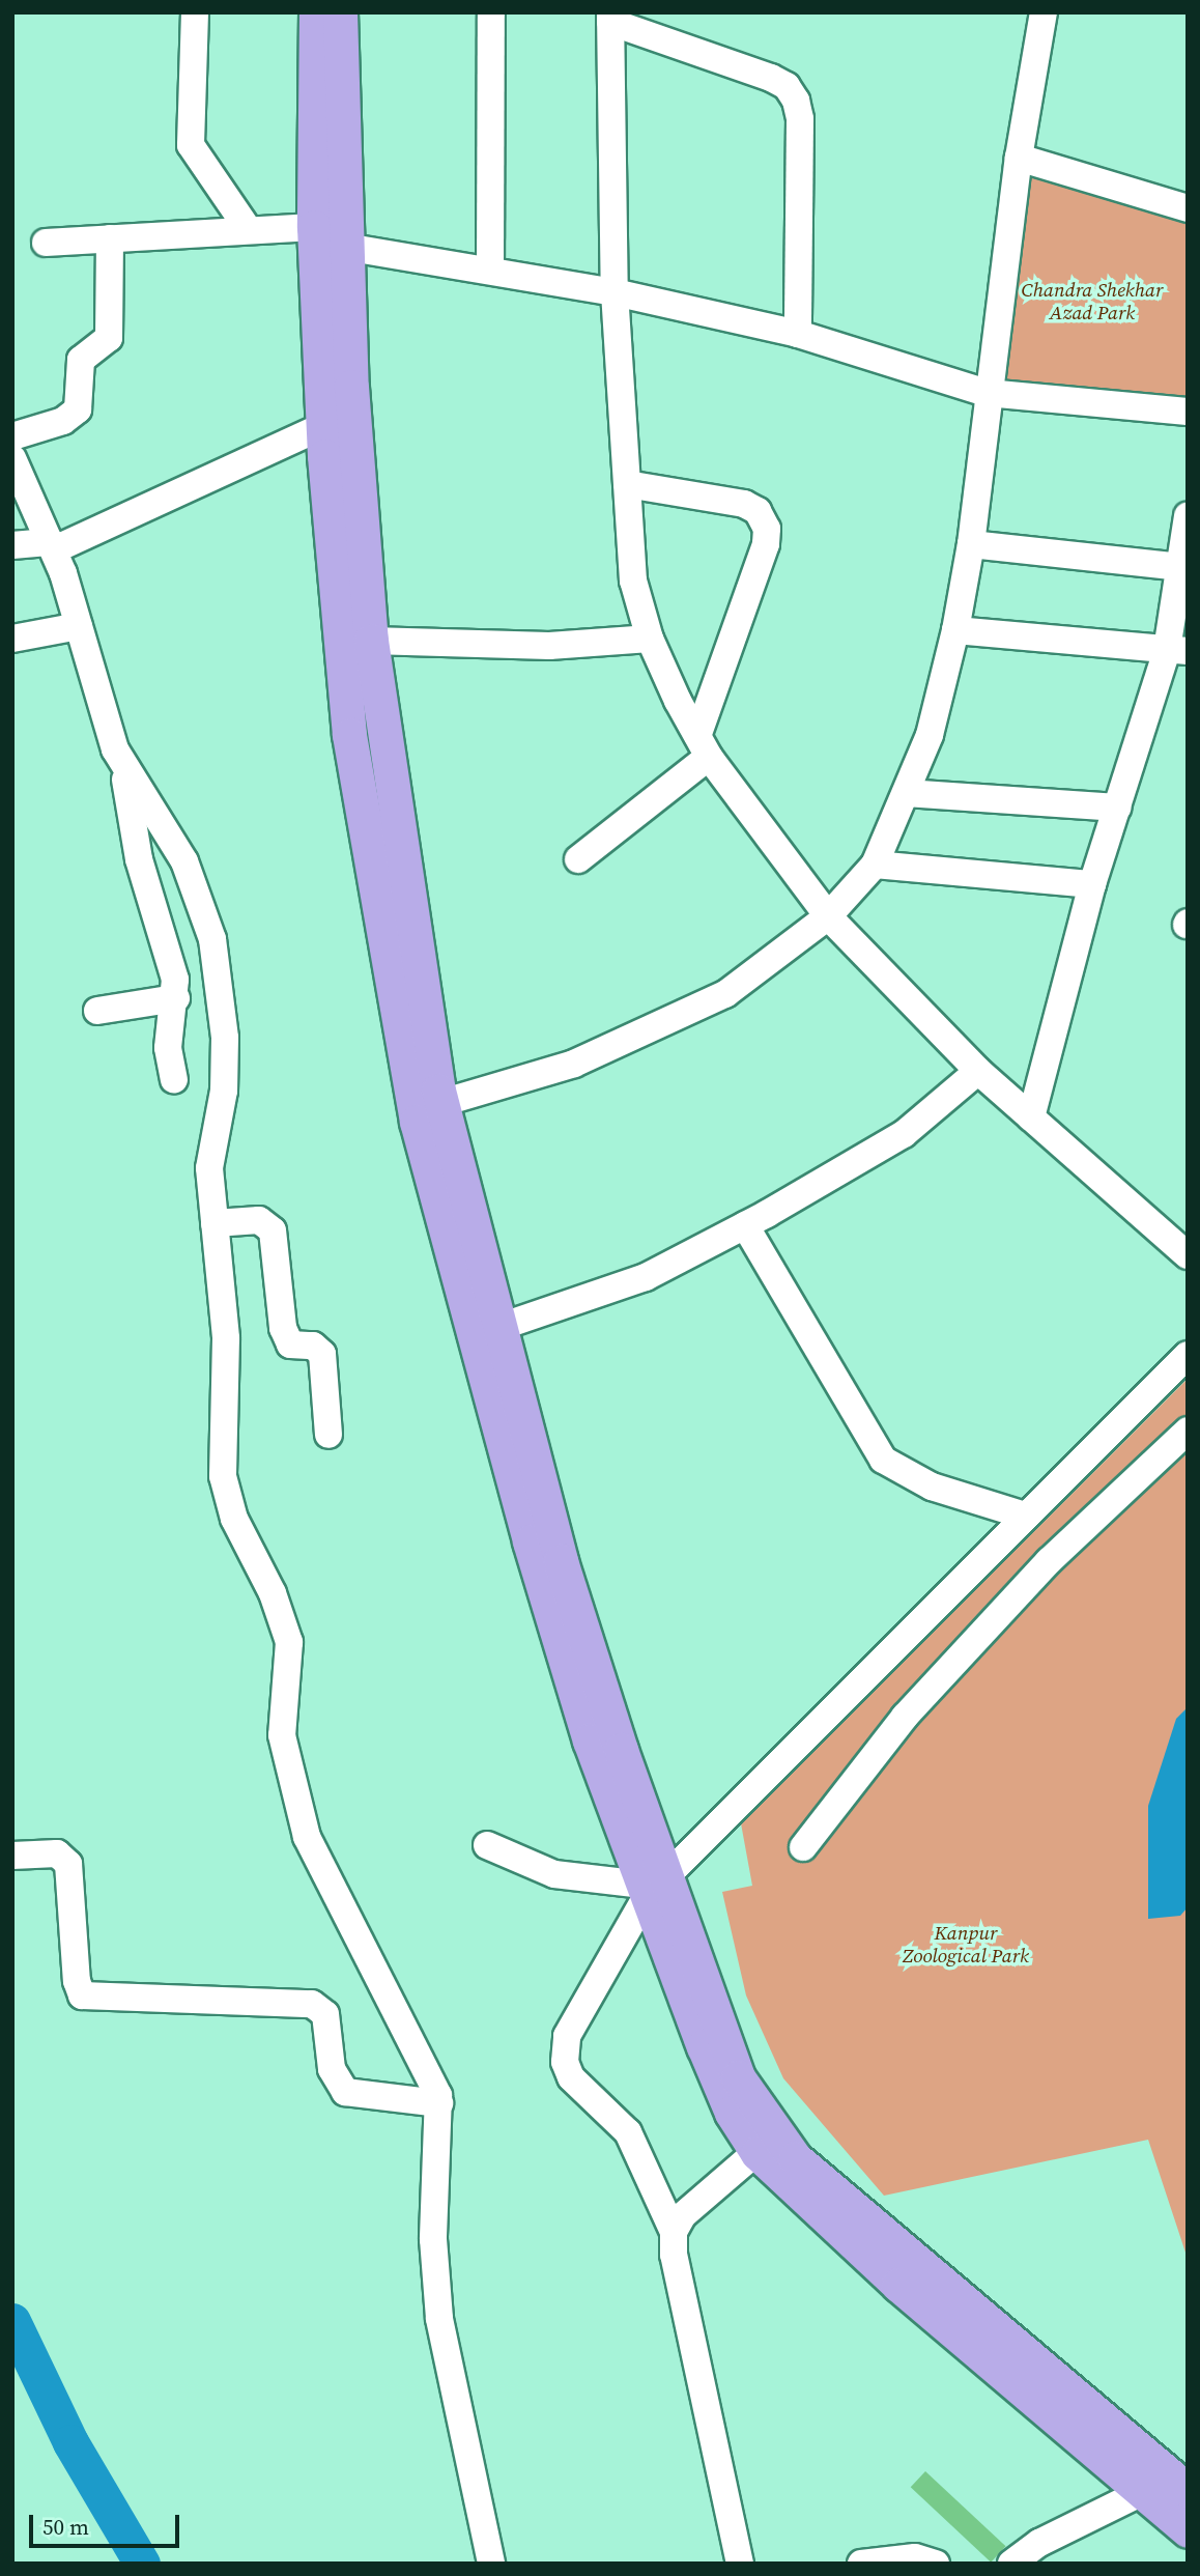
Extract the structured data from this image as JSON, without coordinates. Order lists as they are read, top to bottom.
{
  "parks": ["Chandra Shekhar Azad Park", "Kanpur Zoological Park"],
  "scale_bar": "50 m"
}
